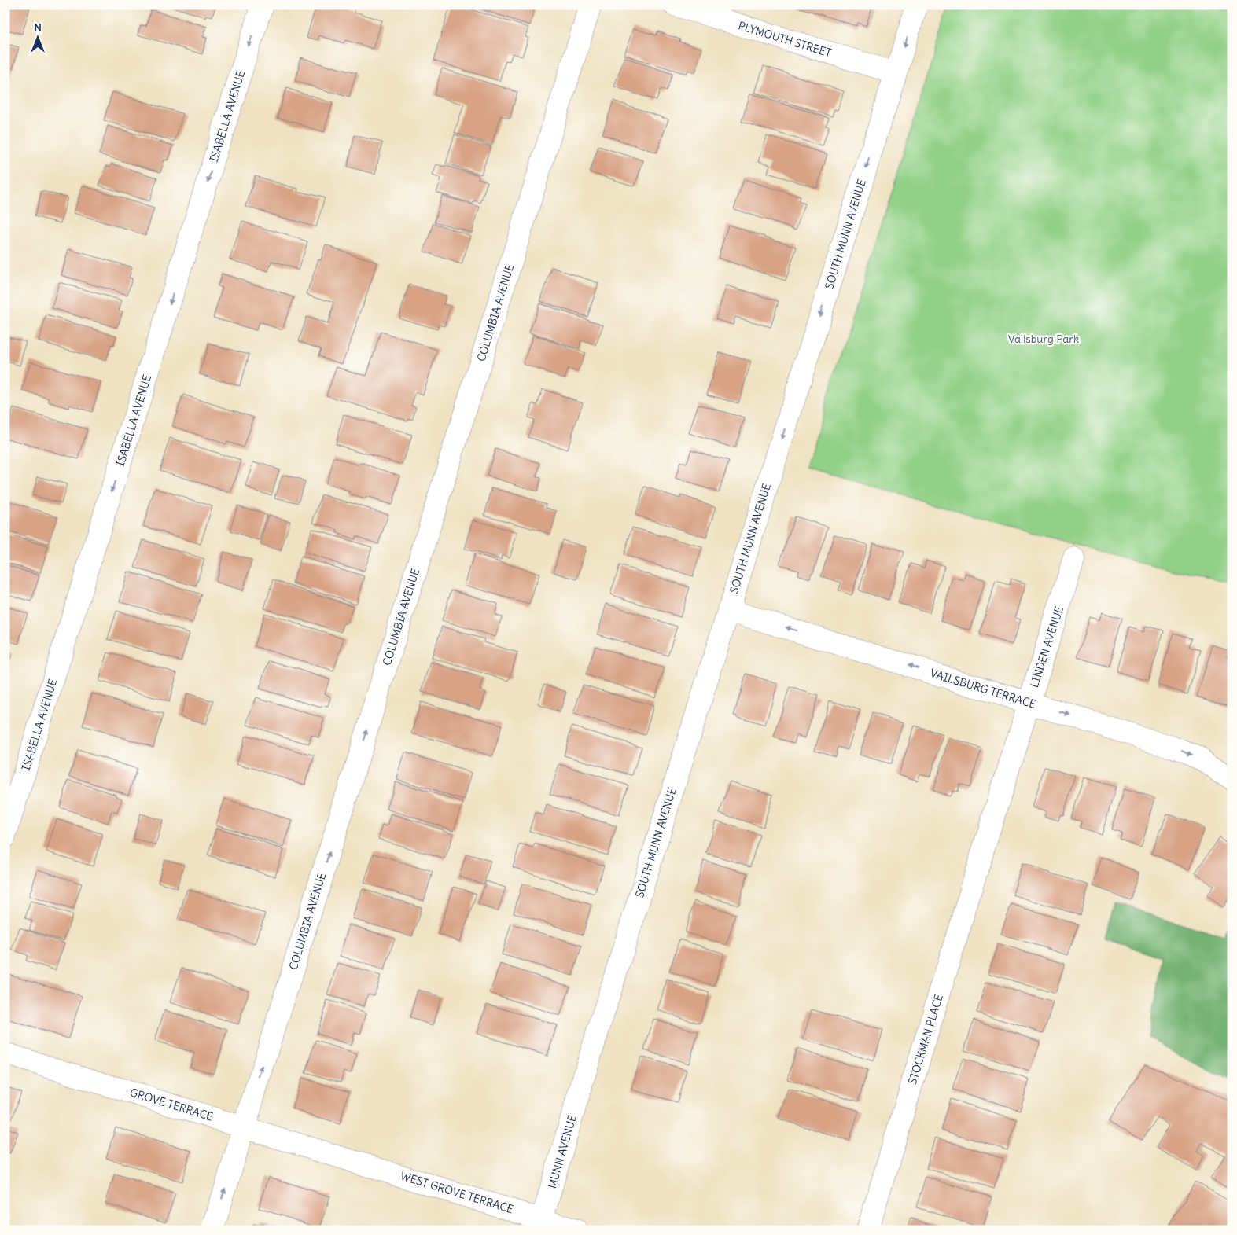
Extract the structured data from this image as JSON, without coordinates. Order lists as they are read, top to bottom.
{
  "streets": {
    "street": [
      "PLYMOUTH STREET",
      "ISABELLA AVENUE",
      "SOUTH MUNN AVENUE",
      "COLUMBIA AVENUE",
      "LINDEN AVENUE",
      "VAILSBURG TERRACE",
      "STOCKMAN PLACE",
      "GROVE TERRACE",
      "MUNN AVENUE",
      "WEST GROVE TERRACE"
    ]
  },
  "crossings": [
    ["PLYMOUTH STREET", "SOUTH MUNN AVENUE"],
    ["SOUTH MUNN AVENUE", "VAILSBURG TERRACE"],
    ["SOUTH MUNN AVENUE", "MUNN AVENUE"],
    ["COLUMBIA AVENUE", "GROVE TERRACE"],
    ["LINDEN AVENUE", "VAILSBURG TERRACE"],
    ["LINDEN AVENUE", "STOCKMAN PLACE"],
    ["GROVE TERRACE", "WEST GROVE TERRACE"],
    ["MUNN AVENUE", "WEST GROVE TERRACE"]
  ],
  "one_way": ["ISABELLA AVENUE", "SOUTH MUNN AVENUE", "COLUMBIA AVENUE"],
  "parks": ["Vailsburg Park"],
  "north": "top"
}
